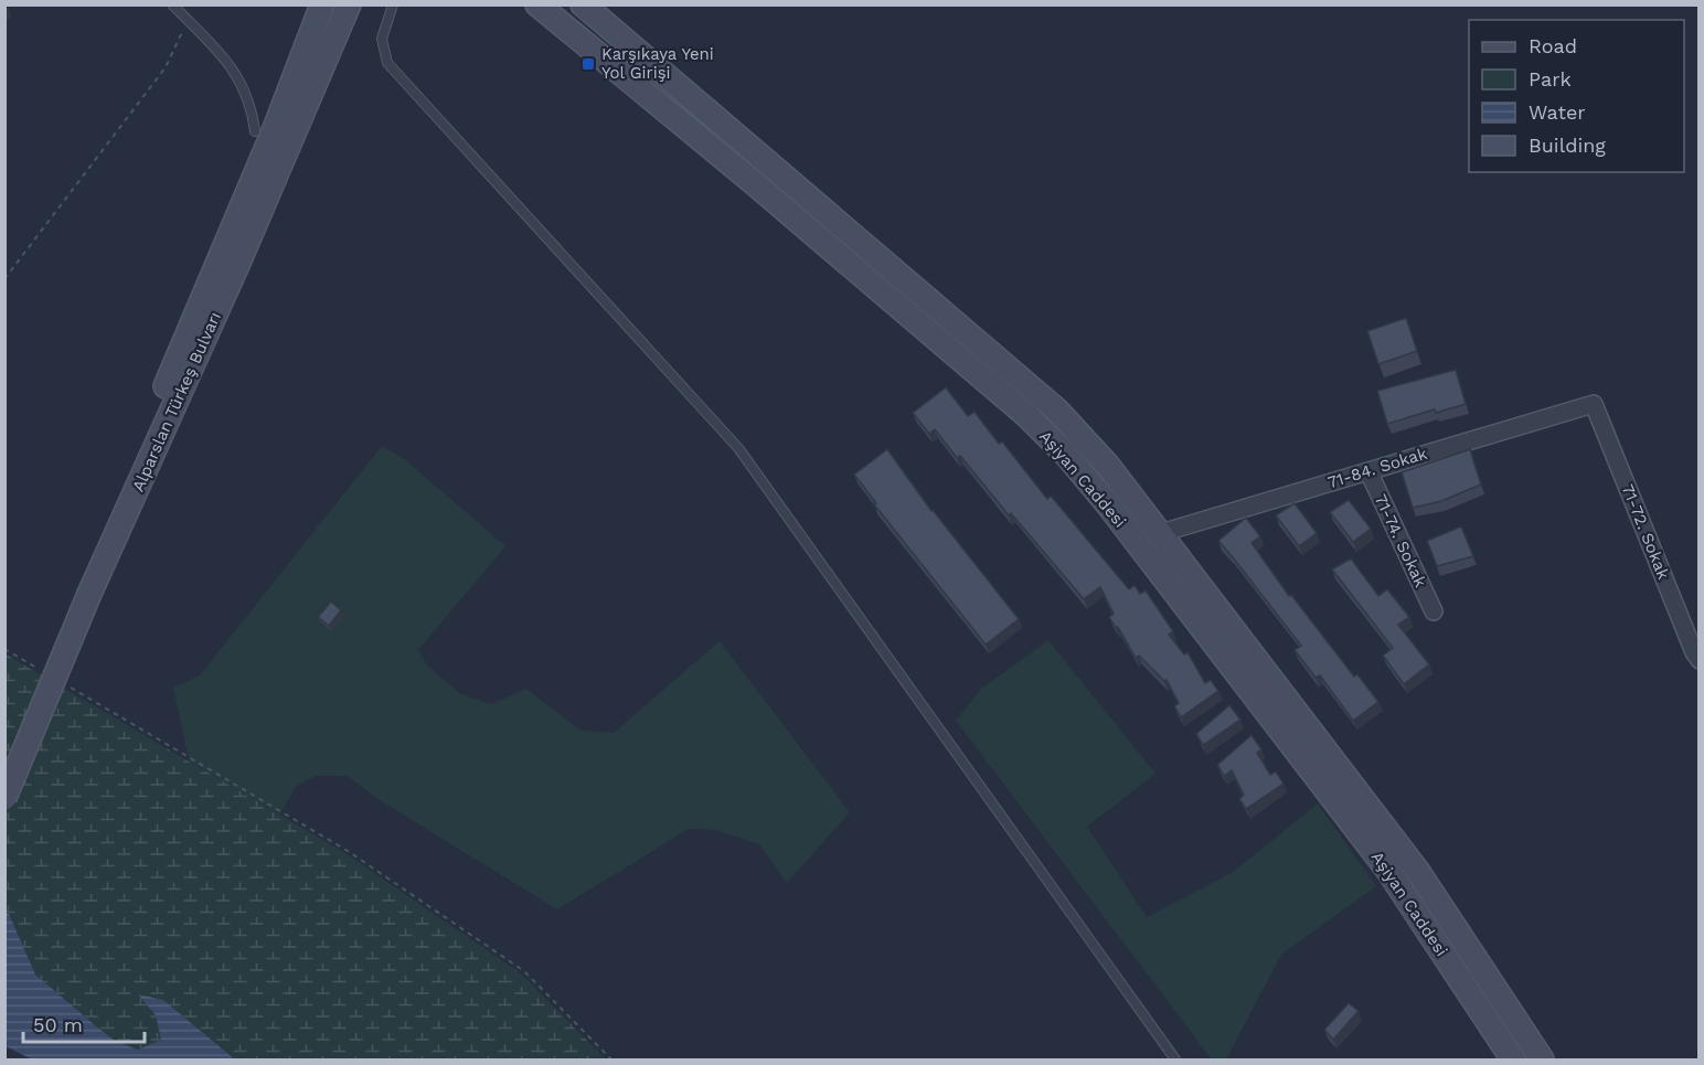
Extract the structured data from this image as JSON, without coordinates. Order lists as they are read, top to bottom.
{
  "streets": {
    "street": [
      "Alparslan Türkeş Bulvarı",
      "71-84. Sokak",
      "Aşiyan Caddesi",
      "71-72. Sokak",
      "71-74. Sokak"
    ]
  },
  "crossings": [
    ["71-84. Sokak", "Aşiyan Caddesi"],
    ["71-84. Sokak", "71-72. Sokak"],
    ["71-84. Sokak", "71-74. Sokak"]
  ],
  "places": {
    "transit": ["Karşıkaya Yeni Yol Girişi"]
  },
  "legend": [
    "Road",
    "Park",
    "Water",
    "Building"
  ],
  "scale_bar": "50 m"
}
